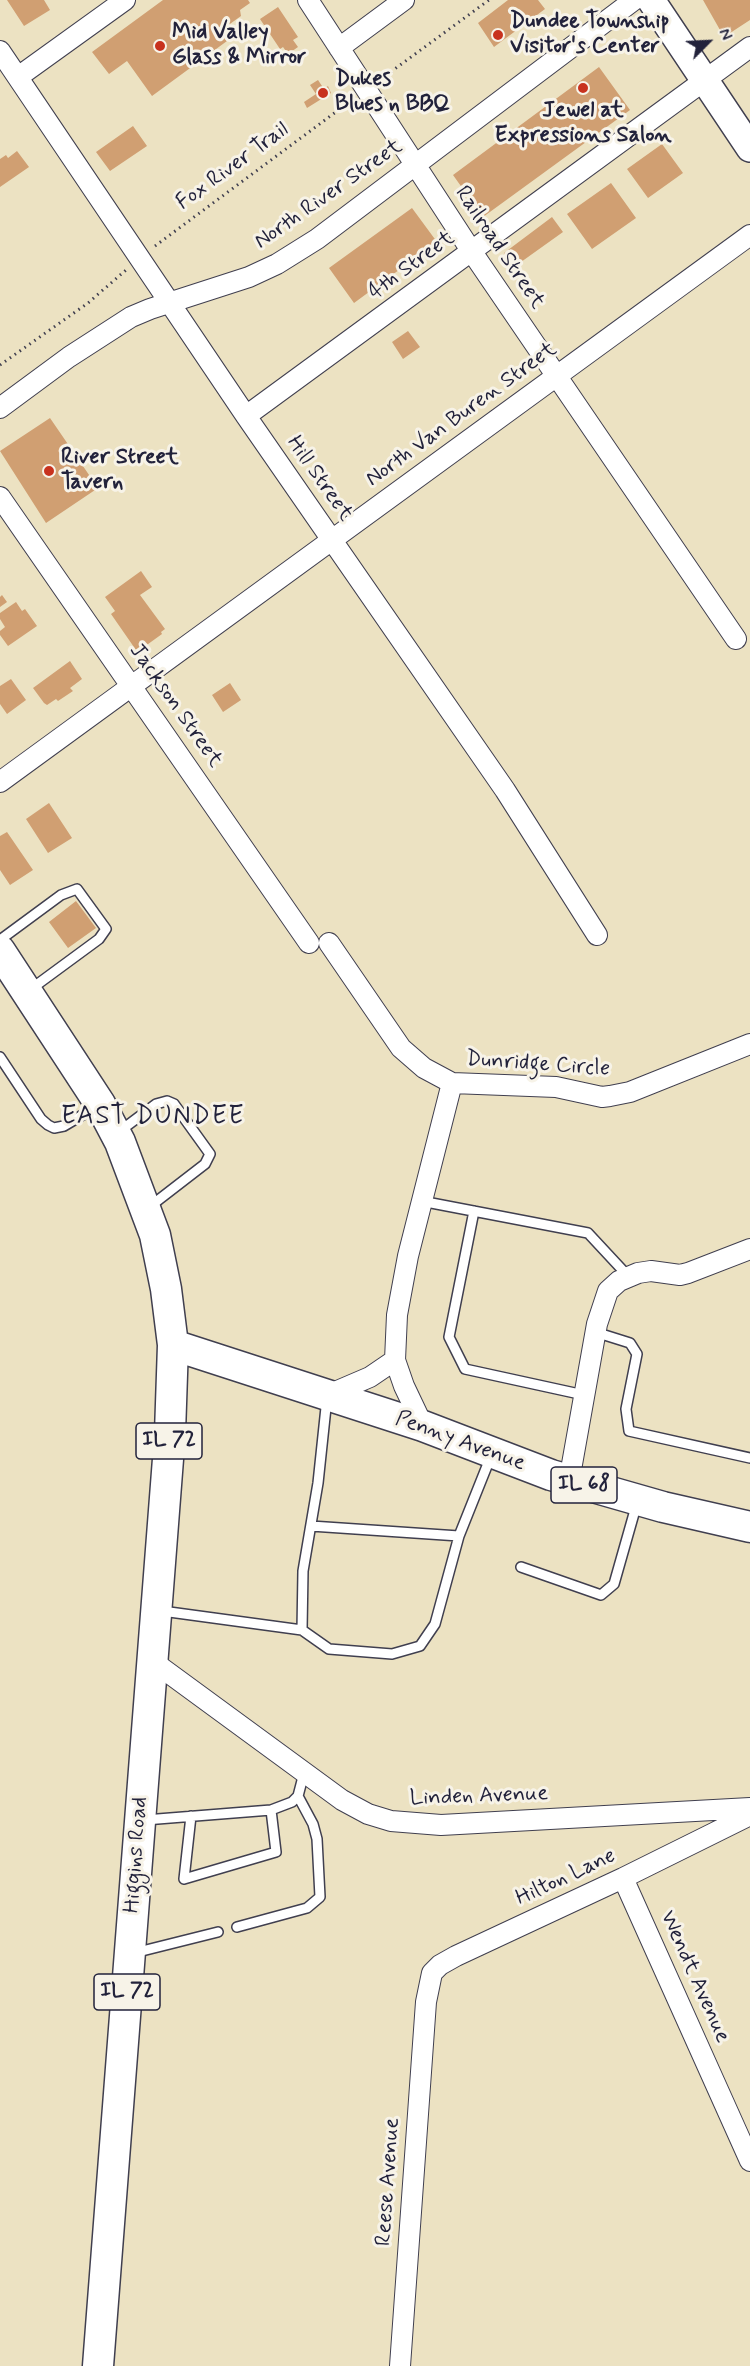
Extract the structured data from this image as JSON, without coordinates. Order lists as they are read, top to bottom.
{
  "streets": {
    "main road": [
      "IL 72",
      "Penny Avenue",
      "IL 68",
      "Higgins Road"
    ],
    "street": [
      "North River Street",
      "Railroad Street",
      "4th Street",
      "North Van Buren Street",
      "Hill Street",
      "Jackson Street",
      "Dunridge Circle",
      "Linden Avenue",
      "Hilton Lane",
      "Wendt Avenue",
      "Reese Avenue"
    ],
    "path": ["Fox River Trail"]
  },
  "crossings": [
    ["Fox River Trail", "Railroad Street"],
    ["Fox River Trail", "Hill Street"],
    ["North River Street", "Railroad Street"],
    ["North River Street", "Hill Street"],
    ["Railroad Street", "4th Street"],
    ["Railroad Street", "North Van Buren Street"],
    ["4th Street", "Hill Street"],
    ["North Van Buren Street", "Hill Street"],
    ["North Van Buren Street", "Jackson Street"],
    ["Dunridge Circle", "Penny Avenue"],
    ["IL 72", "Penny Avenue"],
    ["IL 72", "Higgins Road"],
    ["Penny Avenue", "Higgins Road"],
    ["Linden Avenue", "Higgins Road"],
    ["Hilton Lane", "Wendt Avenue"],
    ["Hilton Lane", "Reese Avenue"]
  ],
  "districts": ["EAST DUNDEE"],
  "places": [
    "Dundee Township Visitor's Center",
    "Mid Valley Glass & Mirror",
    "Jewel at Expressions Salon",
    "Dukes Blues n BBQ",
    "River Street Tavern"
  ],
  "north": "top right"
}
